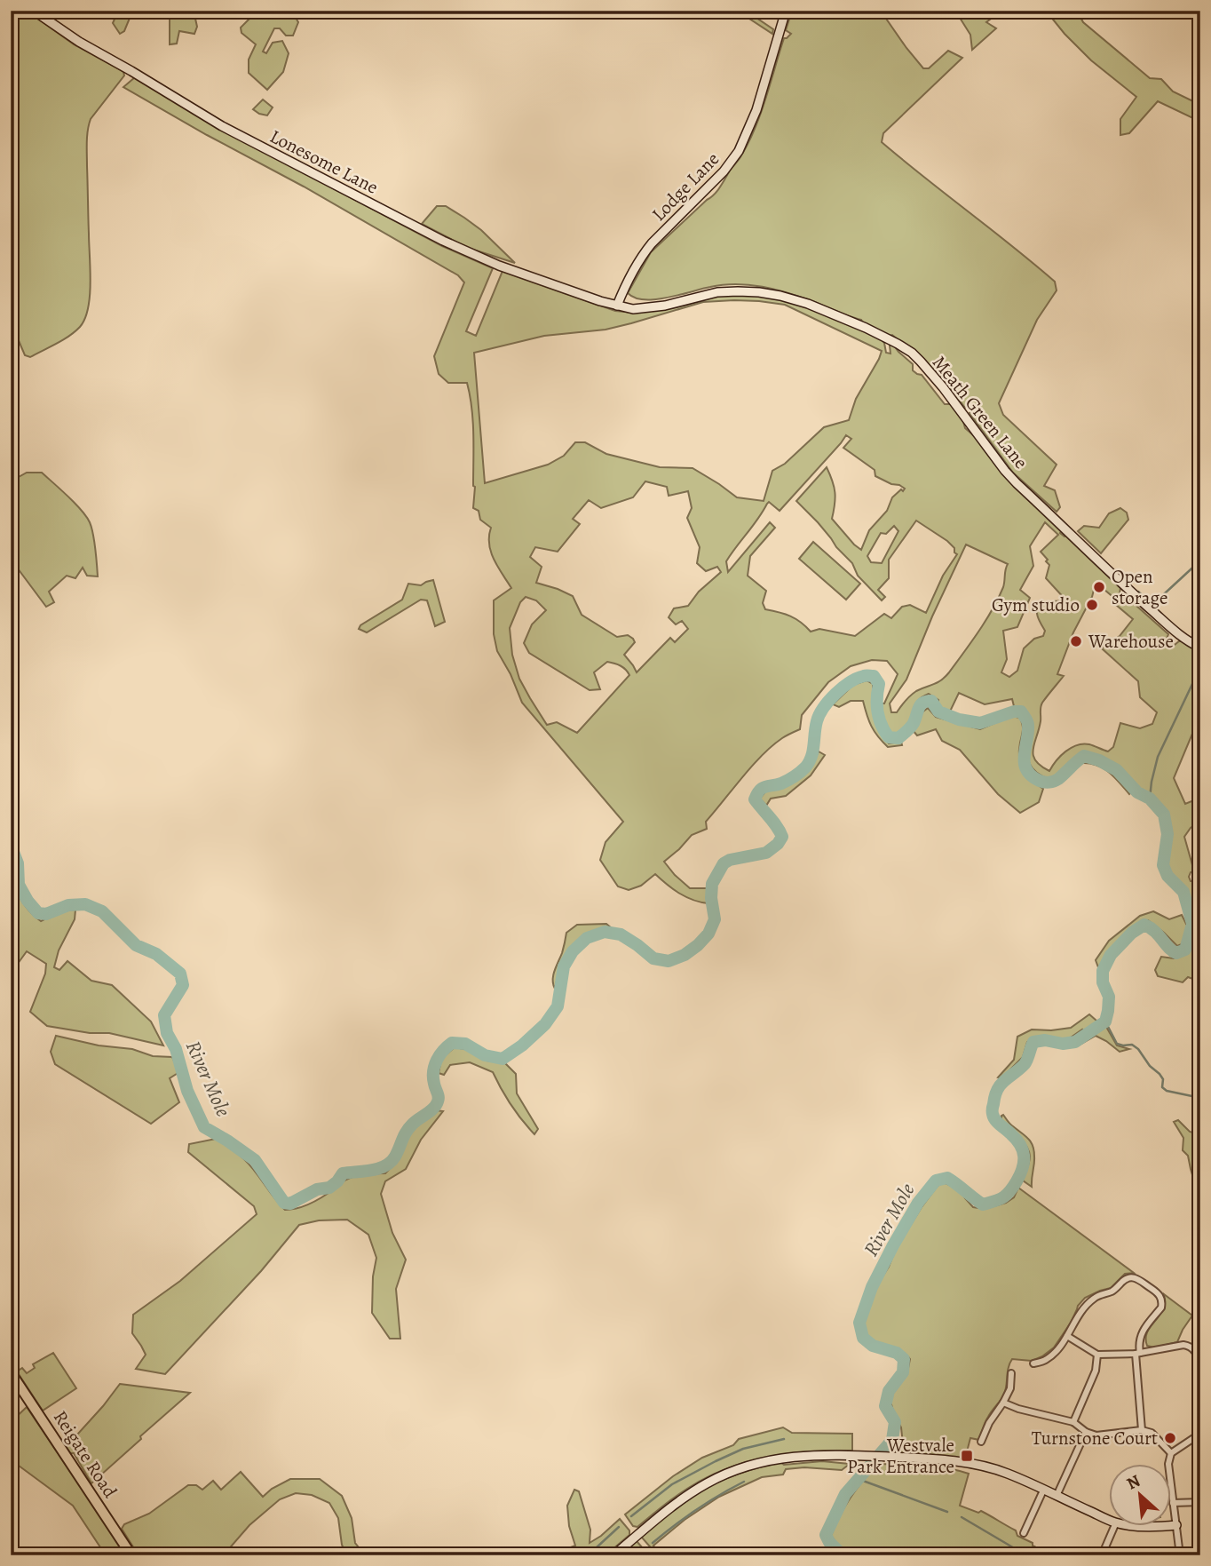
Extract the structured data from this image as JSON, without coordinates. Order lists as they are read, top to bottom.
{
  "streets": {
    "main road": ["Reigate Road"],
    "street": ["Lonesome Lane", "Lodge Lane", "Meath Green Lane"]
  },
  "crossings": [
    ["Lonesome Lane", "Lodge Lane"],
    ["Lonesome Lane", "Meath Green Lane"],
    ["Lodge Lane", "Meath Green Lane"]
  ],
  "water": ["River Mole"],
  "places": {
    "other": [
      "Open storage",
      "Gym studio",
      "Warehouse",
      "Turnstone Court"
    ],
    "transit": ["Westvale Park Entrance"]
  },
  "north": "top left"
}
